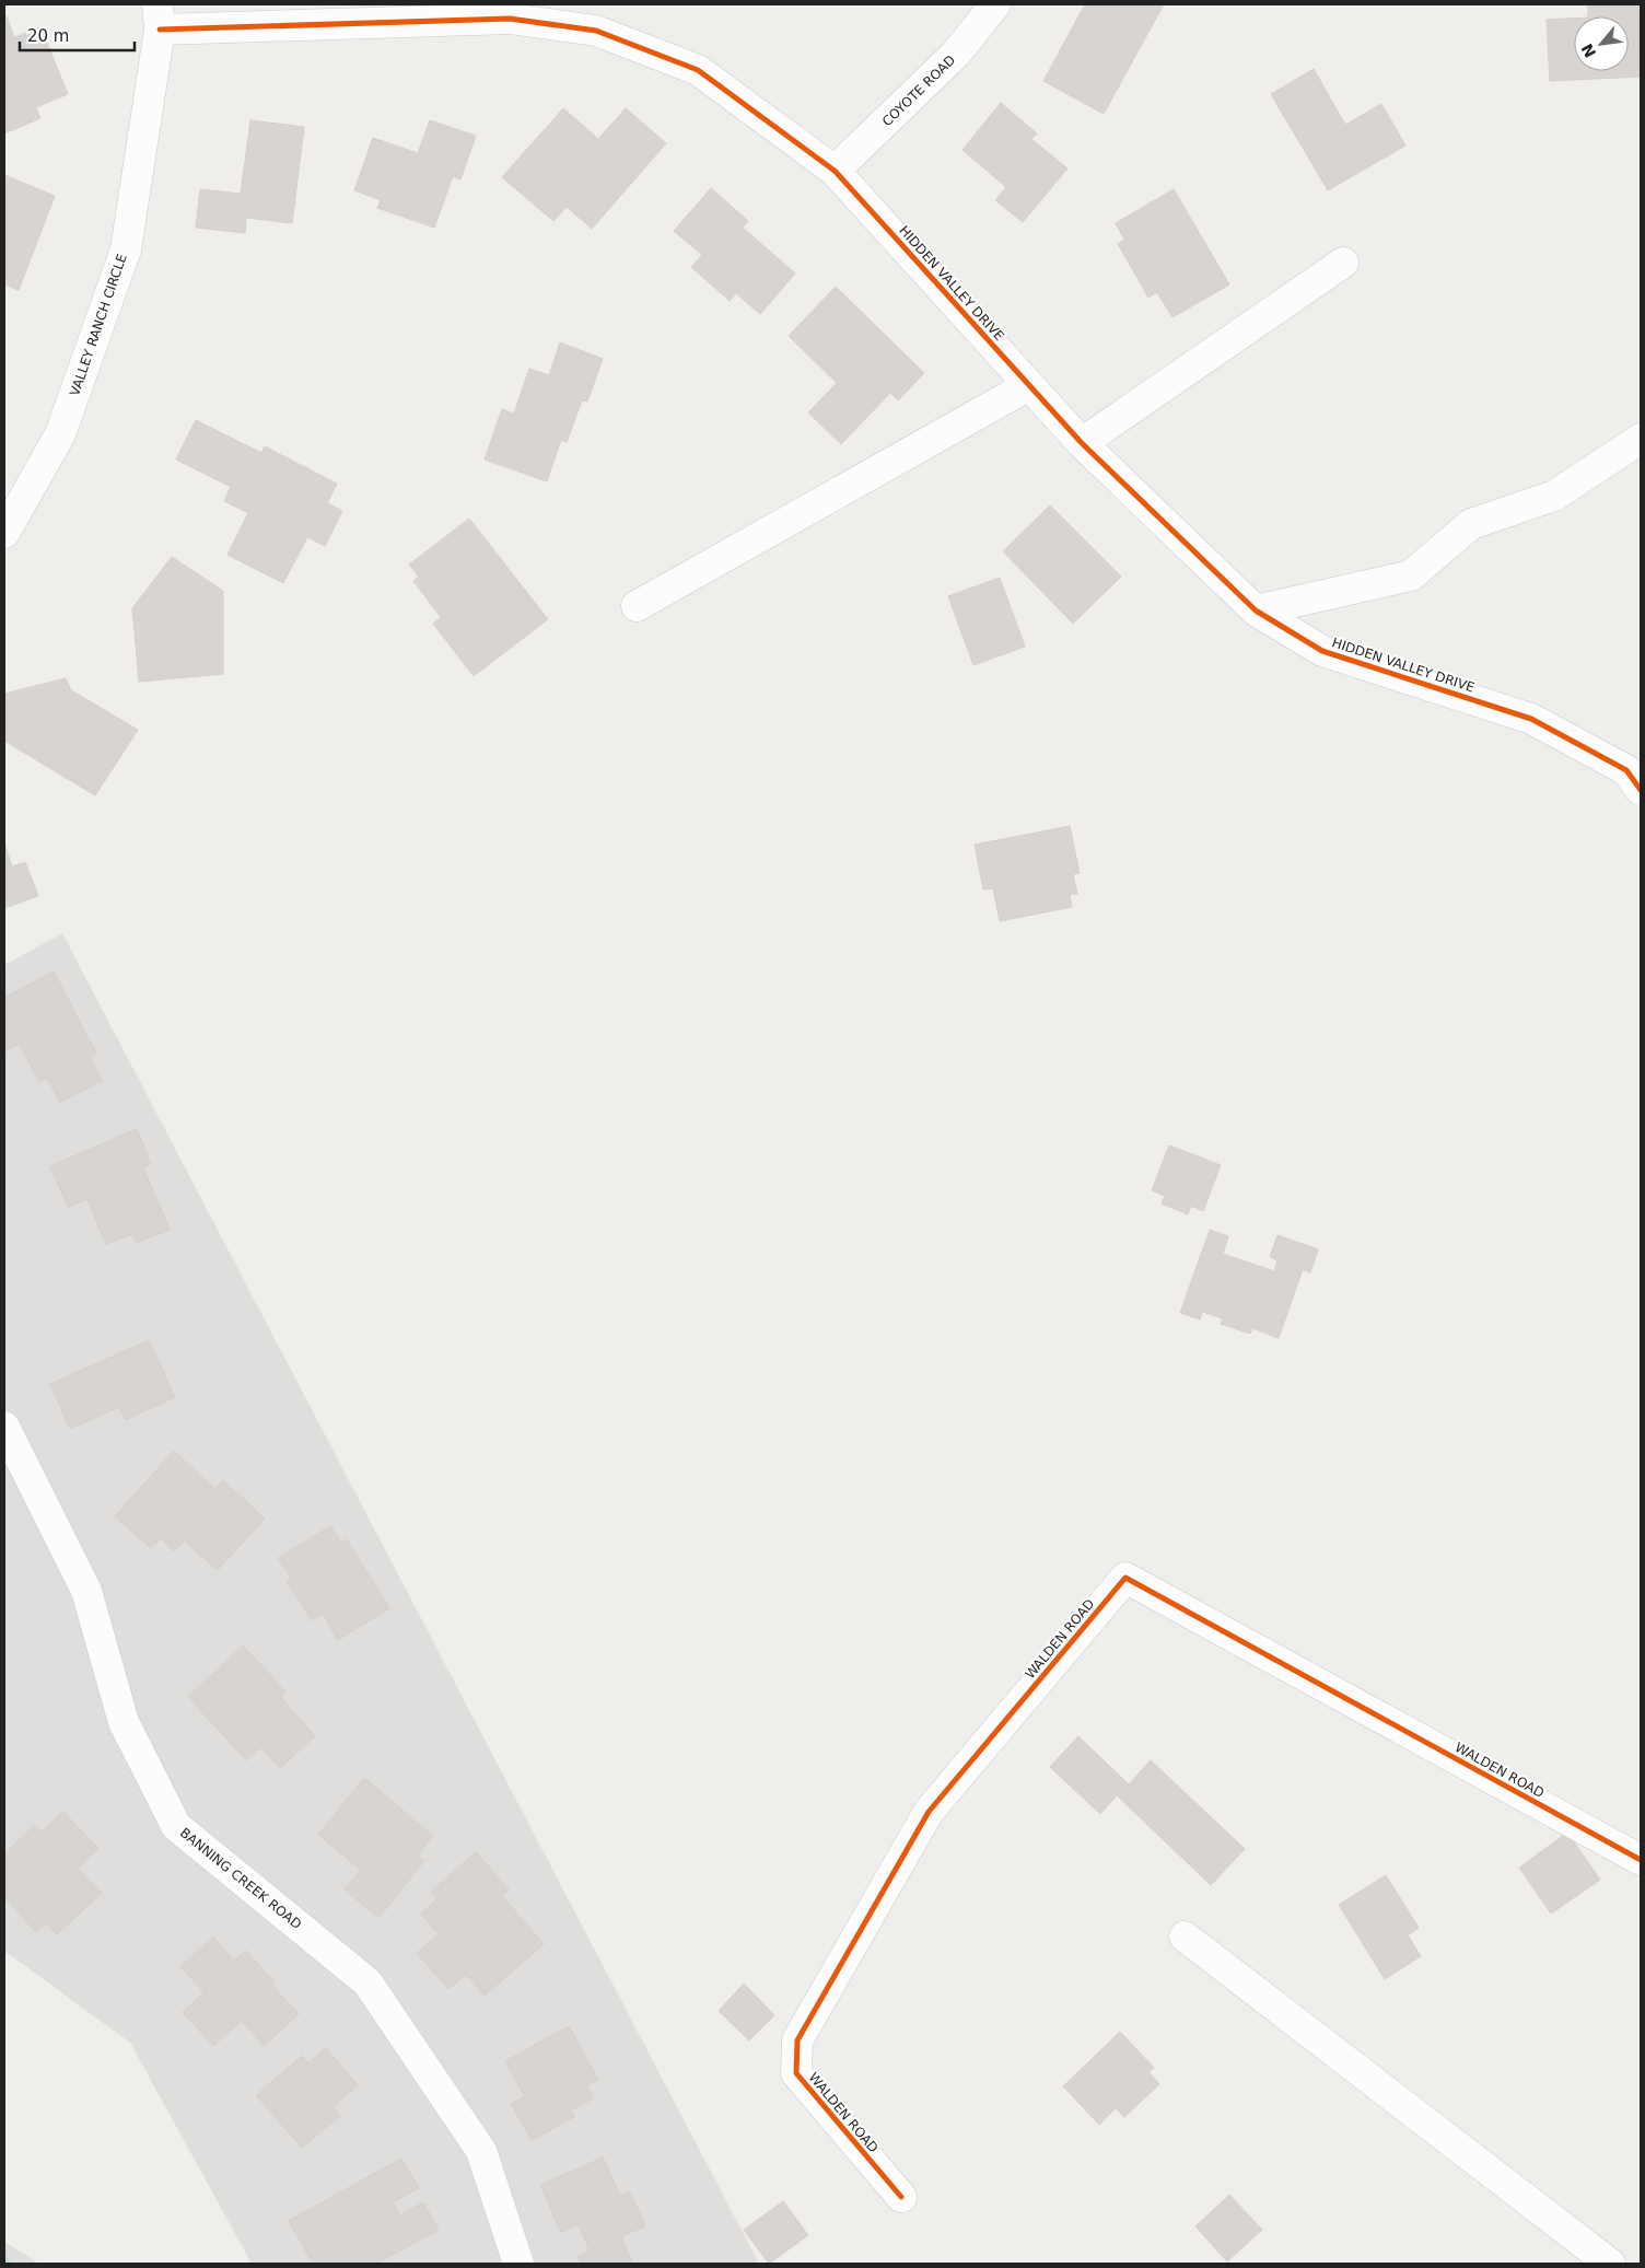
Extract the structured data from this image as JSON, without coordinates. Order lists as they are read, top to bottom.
{
  "streets": {
    "street": [
      "COYOTE ROAD",
      "HIDDEN VALLEY DRIVE",
      "VALLEY RANCH CIRCLE",
      "WALDEN ROAD",
      "BANNING CREEK ROAD"
    ]
  },
  "crossings": [
    ["COYOTE ROAD", "HIDDEN VALLEY DRIVE"],
    ["HIDDEN VALLEY DRIVE", "VALLEY RANCH CIRCLE"]
  ],
  "scale_bar": "20 m",
  "north": "bottom left"
}
